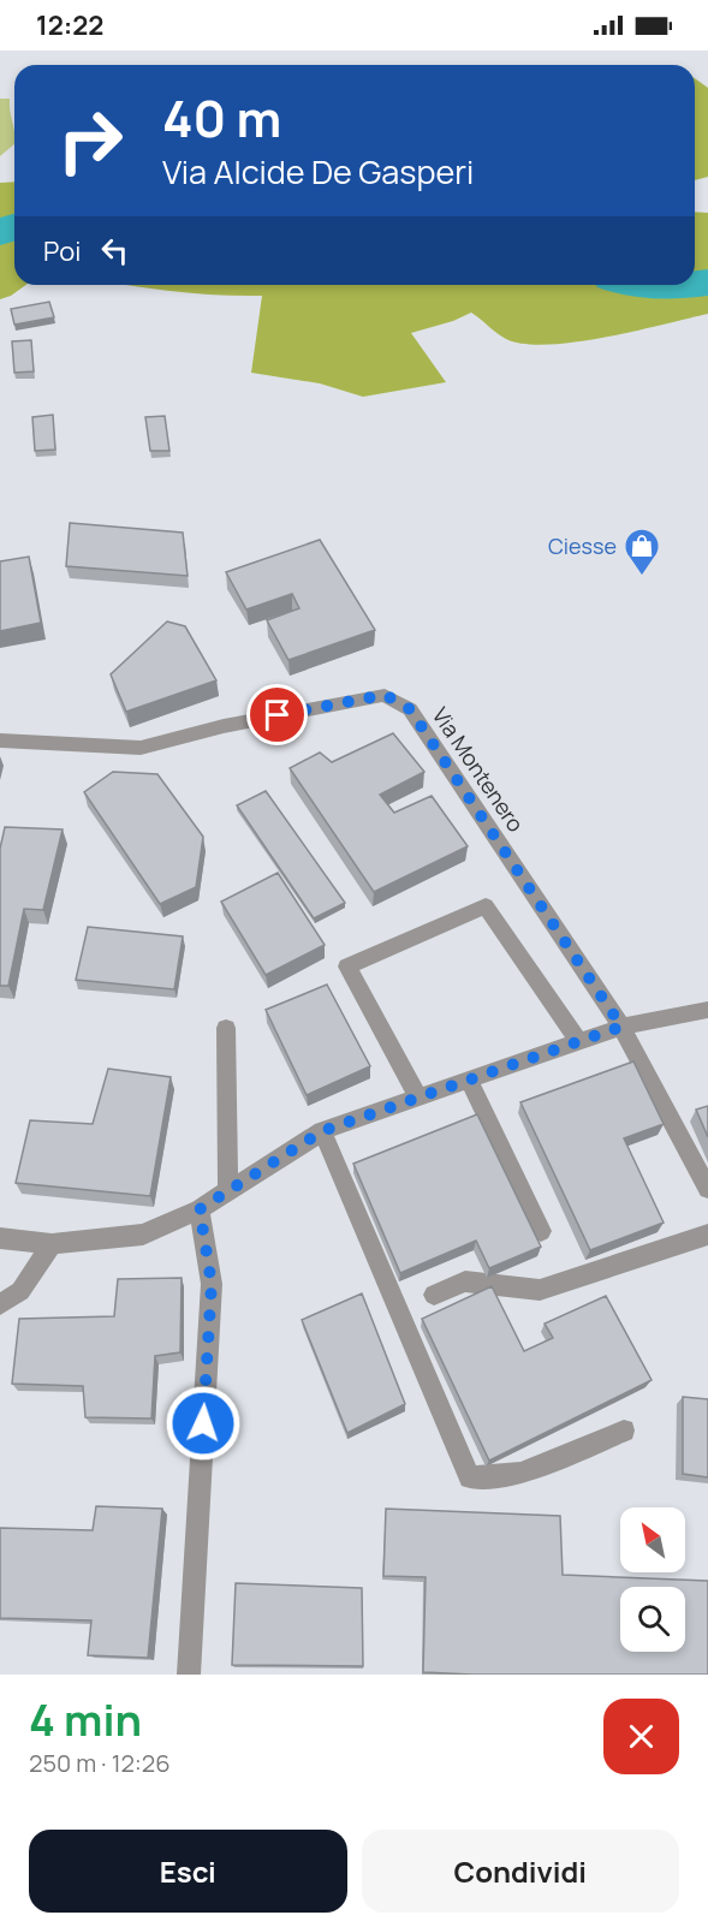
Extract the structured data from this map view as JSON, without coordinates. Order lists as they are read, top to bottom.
{
  "streets": {
    "street": ["Via Montenero"]
  },
  "places": {
    "shop": ["Ciesse"]
  },
  "north": "top left",
  "page": {
    "status": "12:22",
    "turn": ["40 m", "Via Alcide De Gasperi"],
    "then": "Poi",
    "heading": ["4 min", "250 m · 12:26"],
    "buttons": ["Esci", "Condividi"]
  }
}
